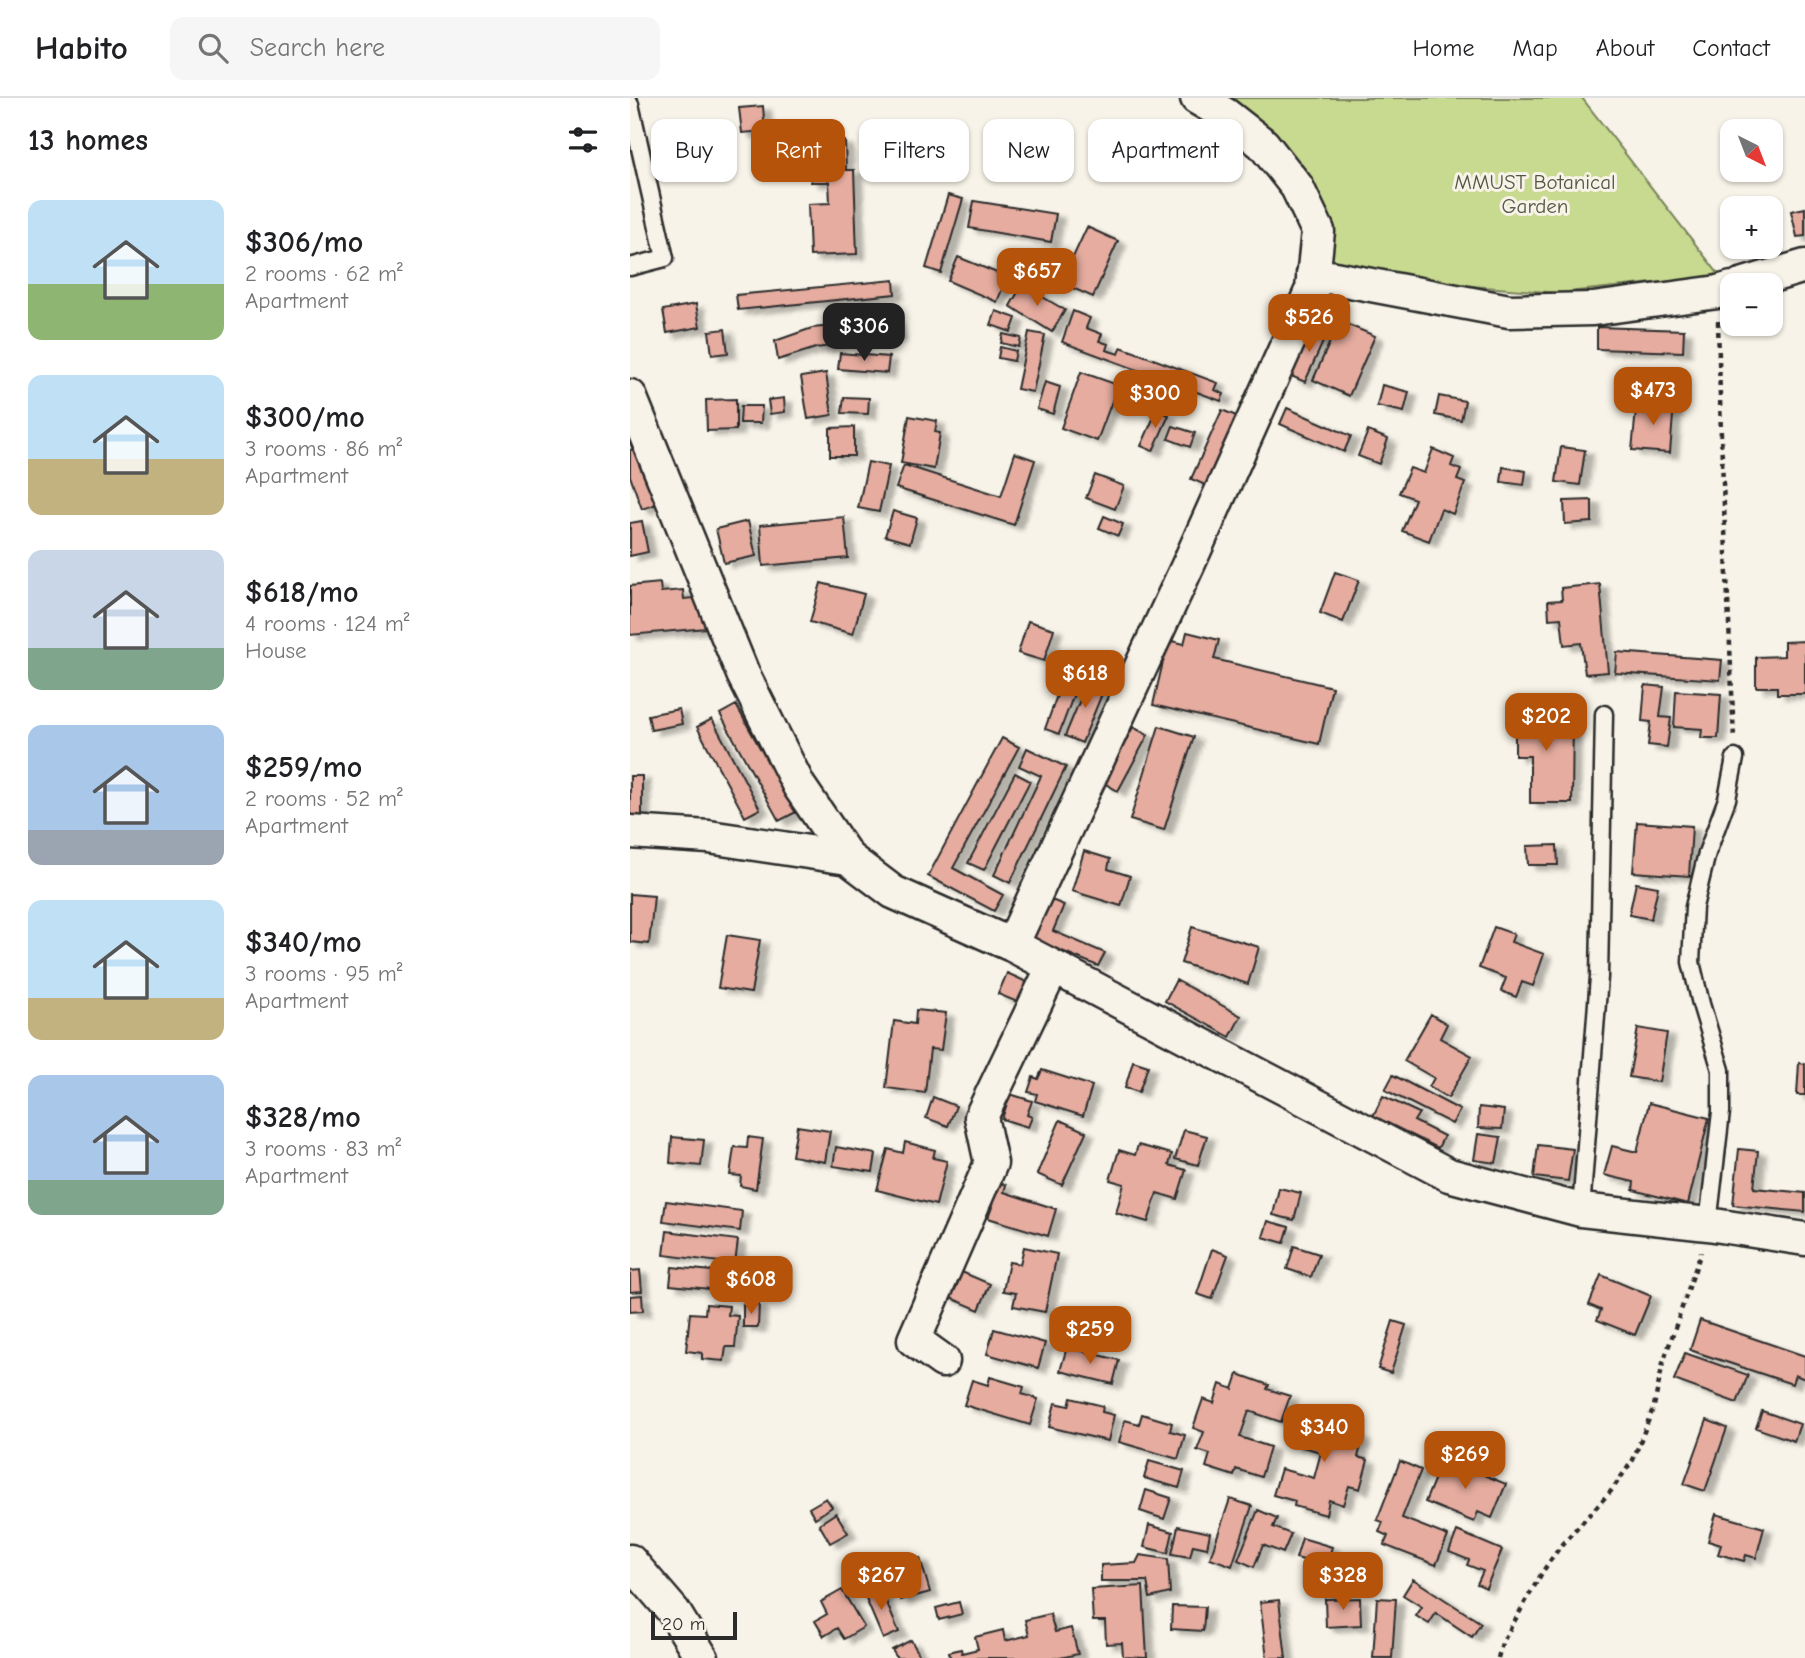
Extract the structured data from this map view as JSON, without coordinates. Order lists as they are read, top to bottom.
{
  "parks": ["MMUST Botanical Garden"],
  "scale_bar": "20 m",
  "north": "bottom right",
  "page": {
    "header": "Habito",
    "search": "Search here",
    "nav": [
      "Home",
      "Map",
      "About",
      "Contact"
    ],
    "heading": "13 homes",
    "map_buttons": ["+", "−"],
    "chip": [
      "Buy",
      "Rent",
      "Filters",
      "New",
      "Apartment"
    ],
    "list": [
      {
        "name": "$306/mo",
        "note": "2 rooms · 62 m² · Apartment"
      },
      {
        "name": "$300/mo",
        "note": "3 rooms · 86 m² · Apartment"
      },
      {
        "name": "$618/mo",
        "note": "4 rooms · 124 m² · House"
      },
      {
        "name": "$259/mo",
        "note": "2 rooms · 52 m² · Apartment"
      },
      {
        "name": "$340/mo",
        "note": "3 rooms · 95 m² · Apartment"
      },
      {
        "name": "$328/mo",
        "note": "3 rooms · 83 m² · Apartment"
      }
    ],
    "price": [
      "$657",
      "$526",
      "$306",
      "$473",
      "$300",
      "$618",
      "$202",
      "$608",
      "$259",
      "$340",
      "$269",
      "$267",
      "$328"
    ],
    "scale": "20 m"
  }
}
